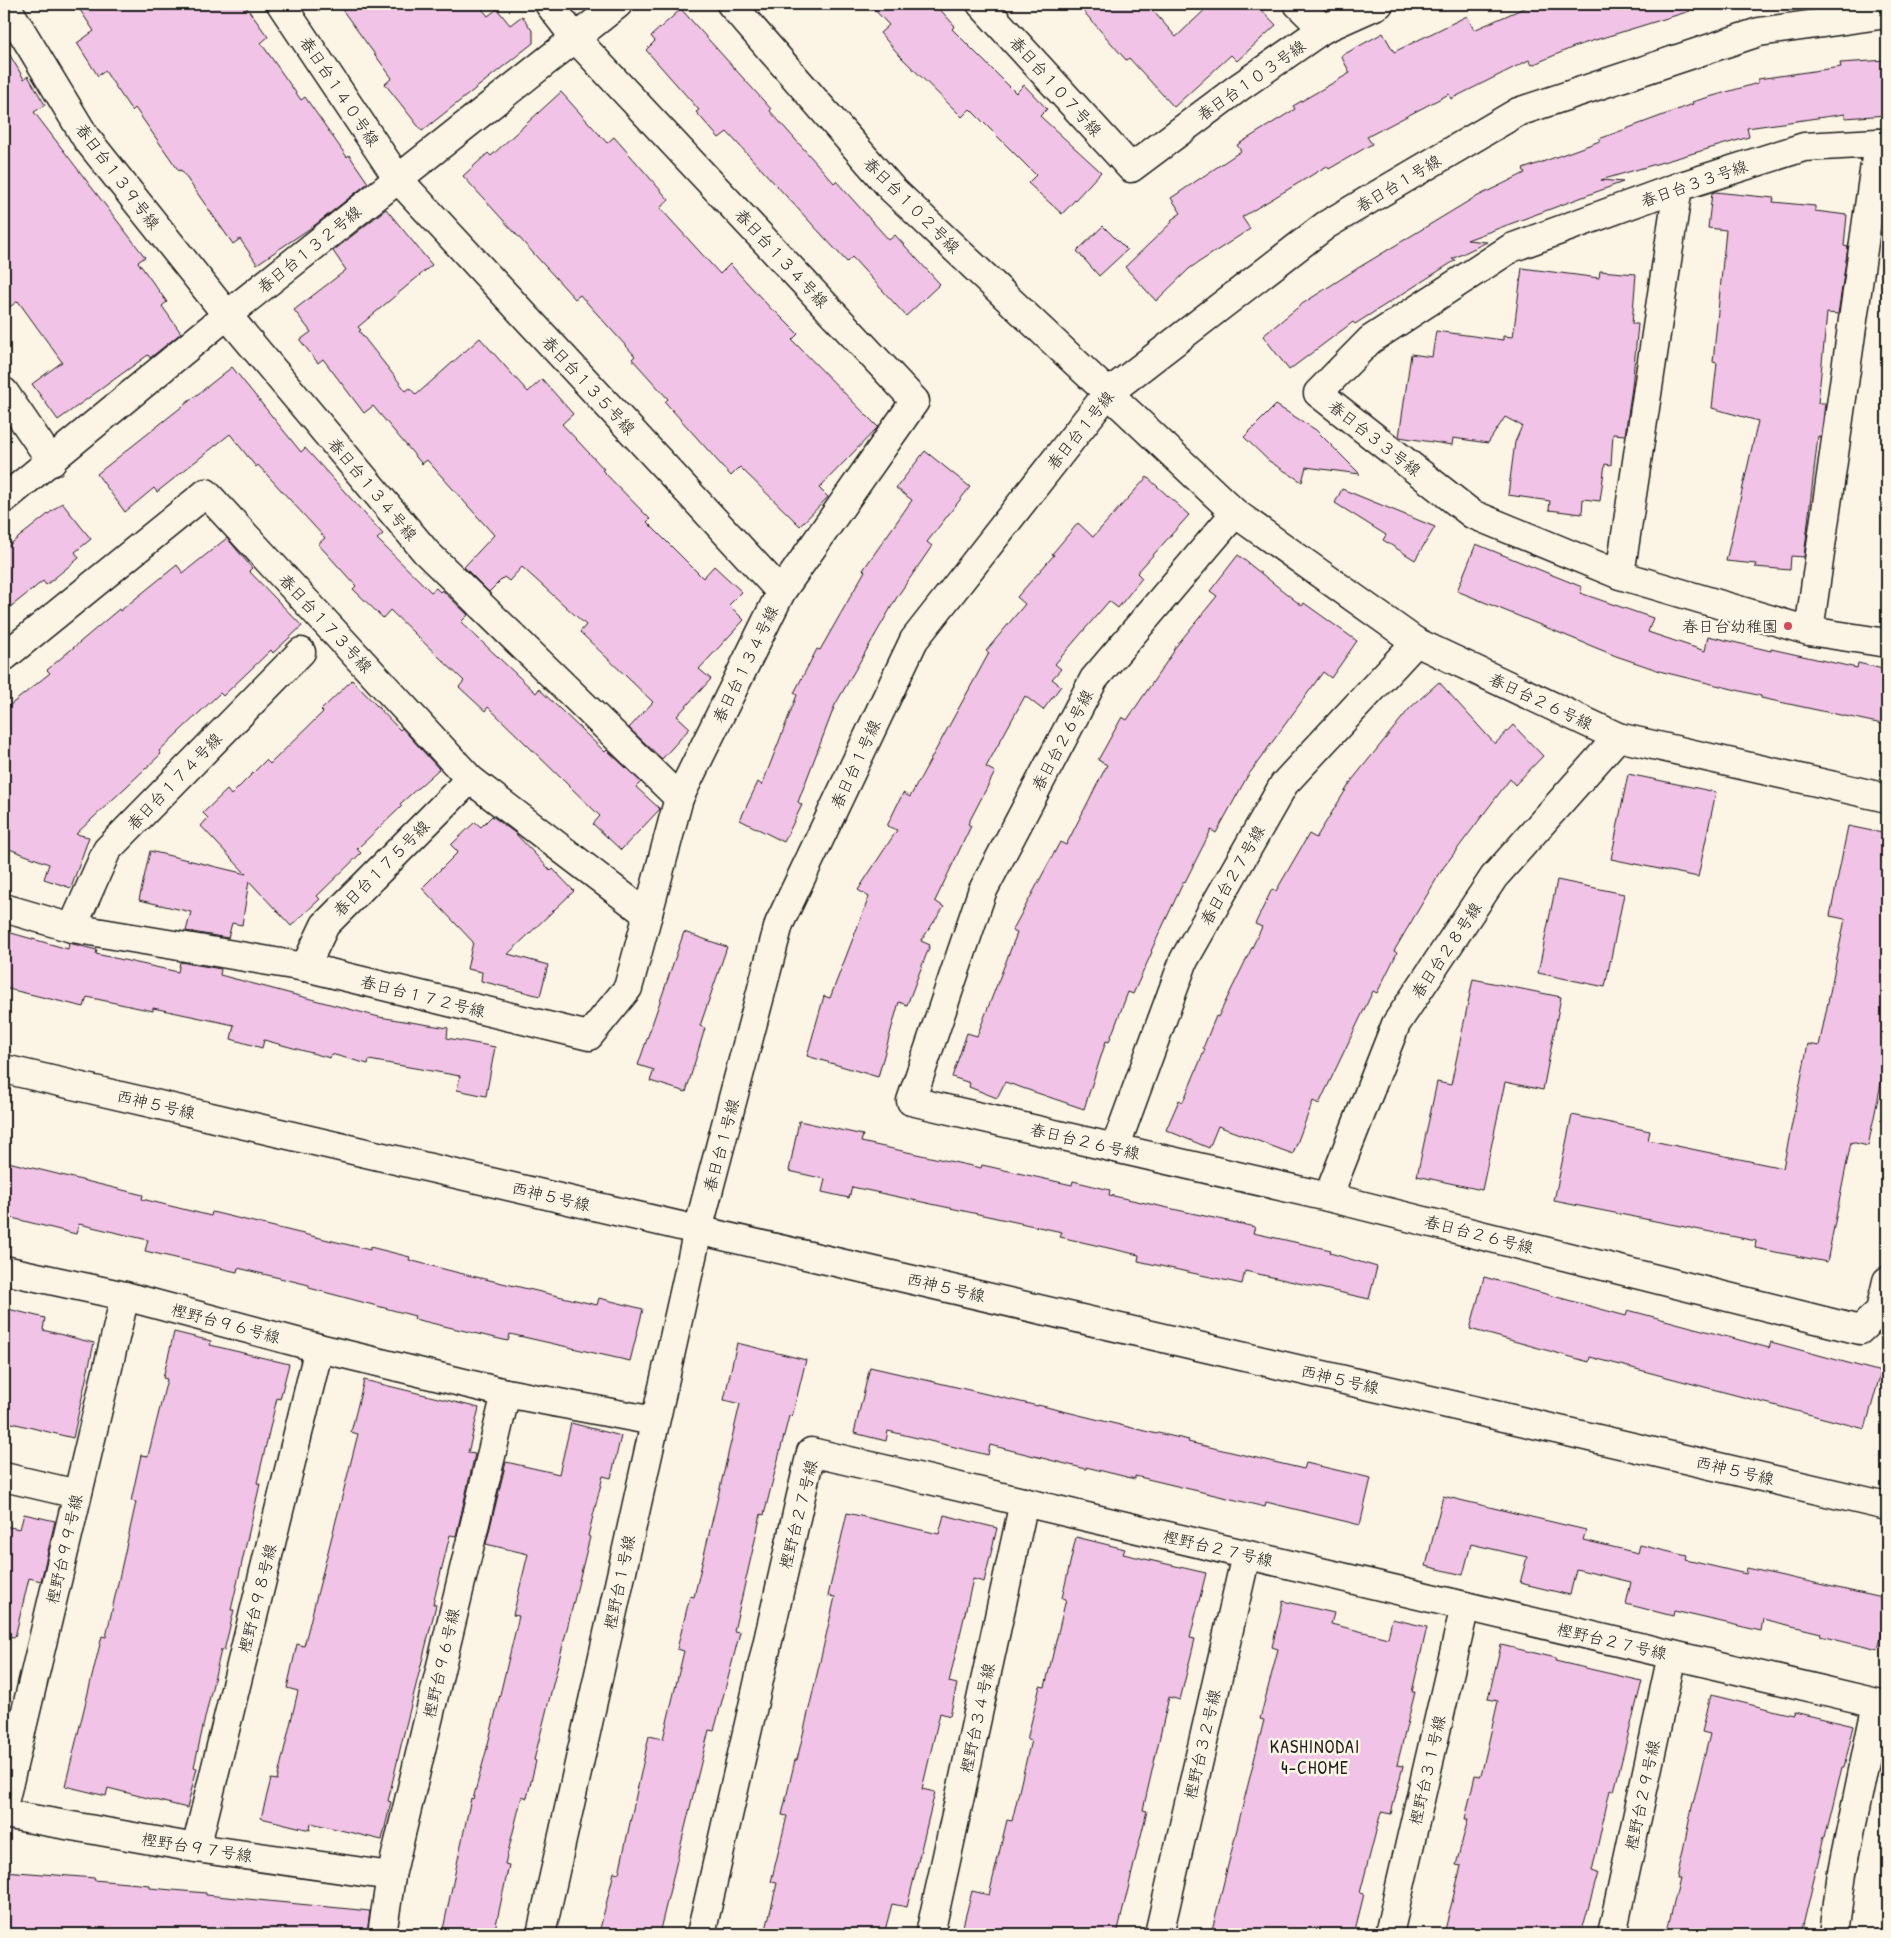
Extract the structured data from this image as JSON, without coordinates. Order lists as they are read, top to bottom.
{
  "streets": {
    "street": [
      "春日台１０３号線",
      "春日台１０７号線",
      "春日台１４０号線",
      "春日台１３９号線",
      "春日台１号線",
      "春日台３３号線",
      "春日台１０２号線",
      "春日台１３２号線",
      "春日台１３４号線",
      "春日台１３５号線",
      "春日台１７３号線",
      "春日台２６号線",
      "春日台１７４号線",
      "春日台１７５号線",
      "春日台２７号線",
      "春日台２８号線",
      "春日台１７２号線",
      "西神５号線",
      "樫野台９６号線",
      "樫野台２７号線",
      "樫野台９９号線",
      "樫野台１号線",
      "樫野台９８号線",
      "樫野台３４号線",
      "樫野台３２号線",
      "樫野台３１号線",
      "樫野台２９号線",
      "樫野台９７号線"
    ]
  },
  "crossings": [
    ["春日台１０３号線", "春日台１０７号線"],
    ["春日台１４０号線", "春日台１３２号線"],
    ["春日台１４０号線", "春日台１３５号線"],
    ["春日台１３９号線", "春日台１３２号線"],
    ["春日台１３９号線", "春日台１３４号線"],
    ["春日台１号線", "春日台１０２号線"],
    ["春日台１号線", "春日台２６号線"],
    ["春日台１号線", "西神５号線"],
    ["春日台１号線", "樫野台１号線"],
    ["春日台１０２号線", "春日台２６号線"],
    ["春日台１３２号線", "春日台１３４号線"],
    ["春日台１３２号線", "春日台１３５号線"],
    ["春日台１３４号線", "春日台１３５号線"],
    ["春日台１３４号線", "春日台１７２号線"],
    ["春日台１７３号線", "春日台１７５号線"],
    ["春日台１７３号線", "春日台１７２号線"],
    ["春日台２６号線", "春日台２７号線"],
    ["春日台２６号線", "春日台２８号線"],
    ["春日台１７４号線", "春日台１７２号線"],
    ["春日台１７５号線", "春日台１７２号線"],
    ["西神５号線", "樫野台１号線"],
    ["樫野台９６号線", "樫野台９９号線"],
    ["樫野台９６号線", "樫野台１号線"],
    ["樫野台９６号線", "樫野台９８号線"],
    ["樫野台９６号線", "樫野台９７号線"],
    ["樫野台２７号線", "樫野台３４号線"],
    ["樫野台２７号線", "樫野台３２号線"],
    ["樫野台２７号線", "樫野台３１号線"],
    ["樫野台２７号線", "樫野台２９号線"],
    ["樫野台９８号線", "樫野台９７号線"]
  ],
  "districts": ["KASHINODAI 4-CHOME"],
  "places": ["春日台幼稚園"]
}
